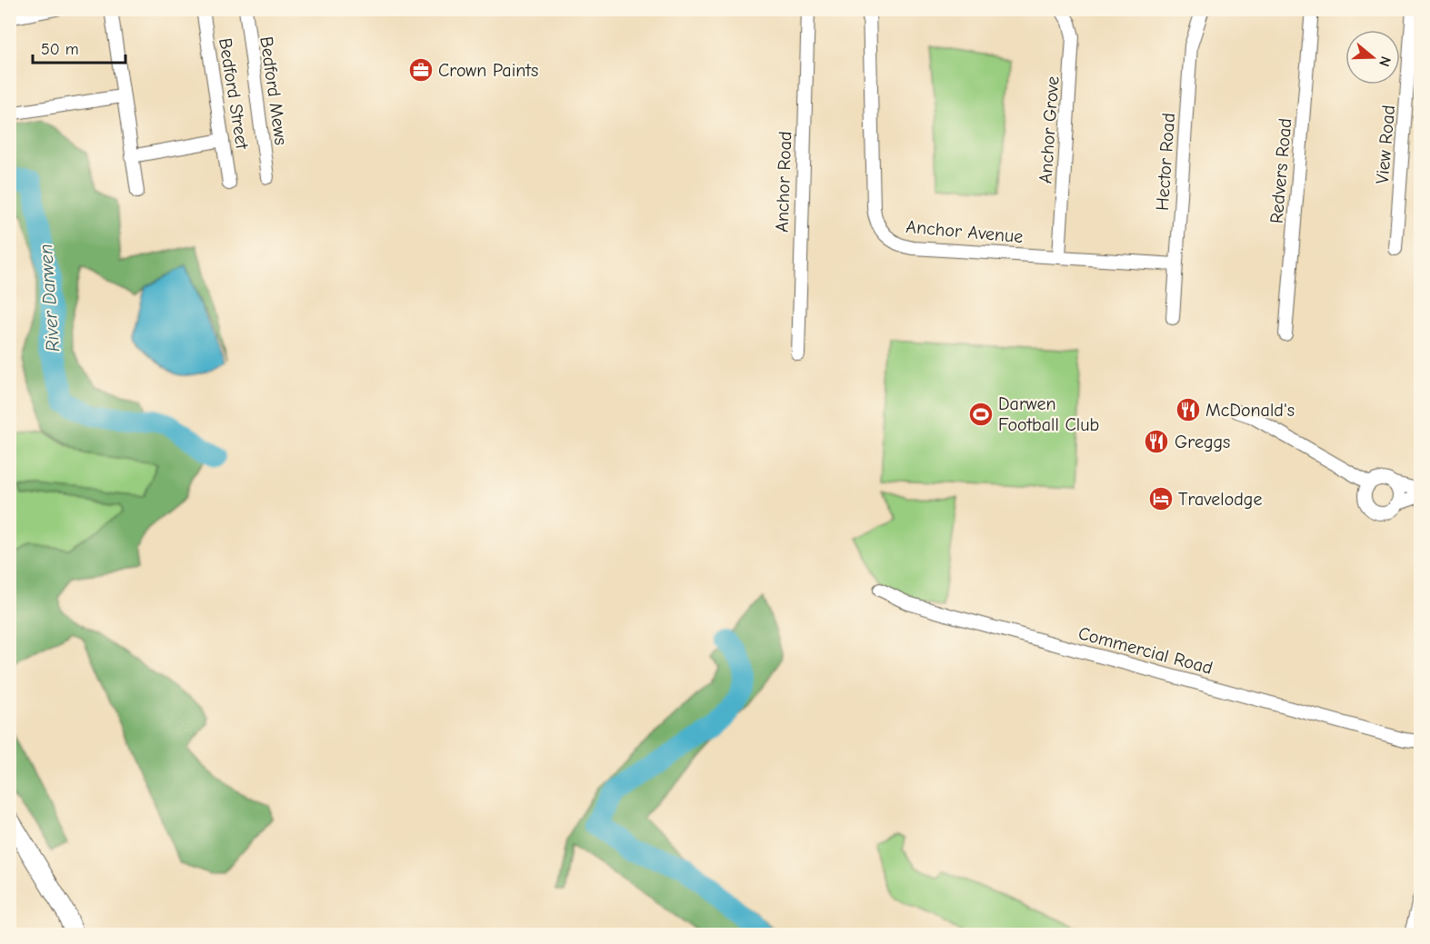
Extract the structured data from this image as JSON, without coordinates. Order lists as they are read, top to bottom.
{
  "streets": {
    "street": [
      "Bedford Mews",
      "Bedford Street",
      "Anchor Grove",
      "View Road",
      "Hector Road",
      "Redvers Road",
      "Anchor Road",
      "Anchor Avenue",
      "Commercial Road"
    ]
  },
  "crossings": [
    ["Anchor Grove", "Anchor Avenue"],
    ["Hector Road", "Anchor Avenue"]
  ],
  "water": ["River Darwen"],
  "places": {
    "office": ["Crown Paints"],
    "restaurant": ["McDonald's", "Greggs"],
    "sports": ["Darwen Football Club"],
    "hotel": ["Travelodge"]
  },
  "scale_bar": "50 m",
  "north": "right"
}
